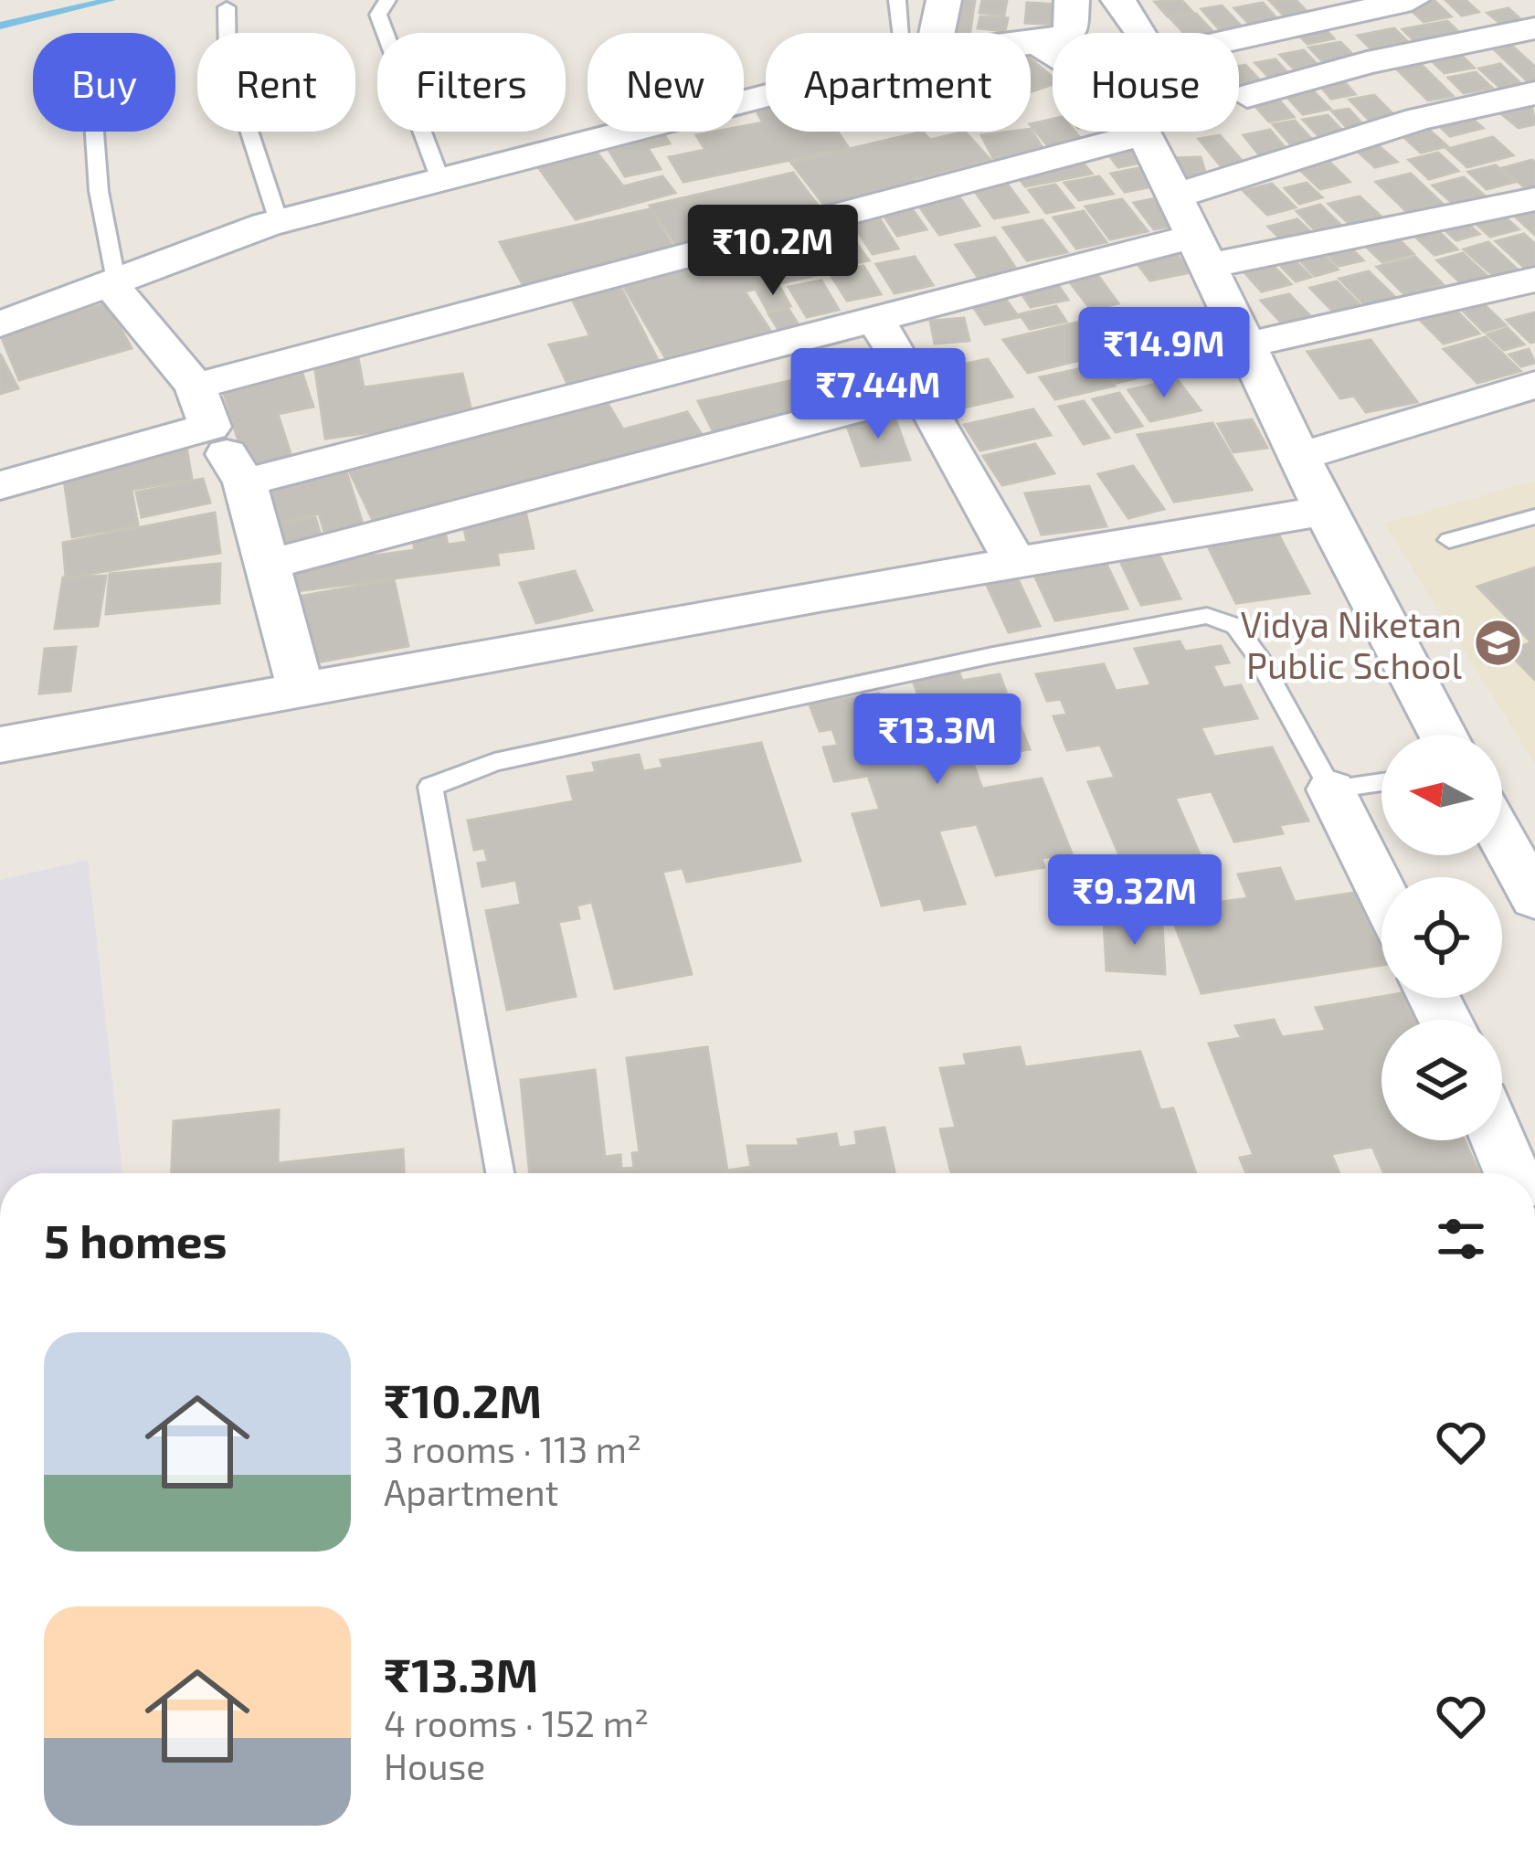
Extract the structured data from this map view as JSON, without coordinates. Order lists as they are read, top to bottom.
{
  "places": {
    "school or university": ["Vidya Niketan Public School"]
  },
  "north": "left",
  "page": {
    "chip": [
      "Buy",
      "Rent",
      "Filters",
      "New",
      "Apartment",
      "House"
    ],
    "price": [
      "₹10.2M",
      "₹14.9M",
      "₹7.44M",
      "₹13.3M",
      "₹9.32M"
    ],
    "heading": "5 homes",
    "list": [
      {
        "name": "₹10.2M",
        "note": "3 rooms · 113 m² · Apartment"
      },
      {
        "name": "₹13.3M",
        "note": "4 rooms · 152 m² · House"
      }
    ]
  }
}
